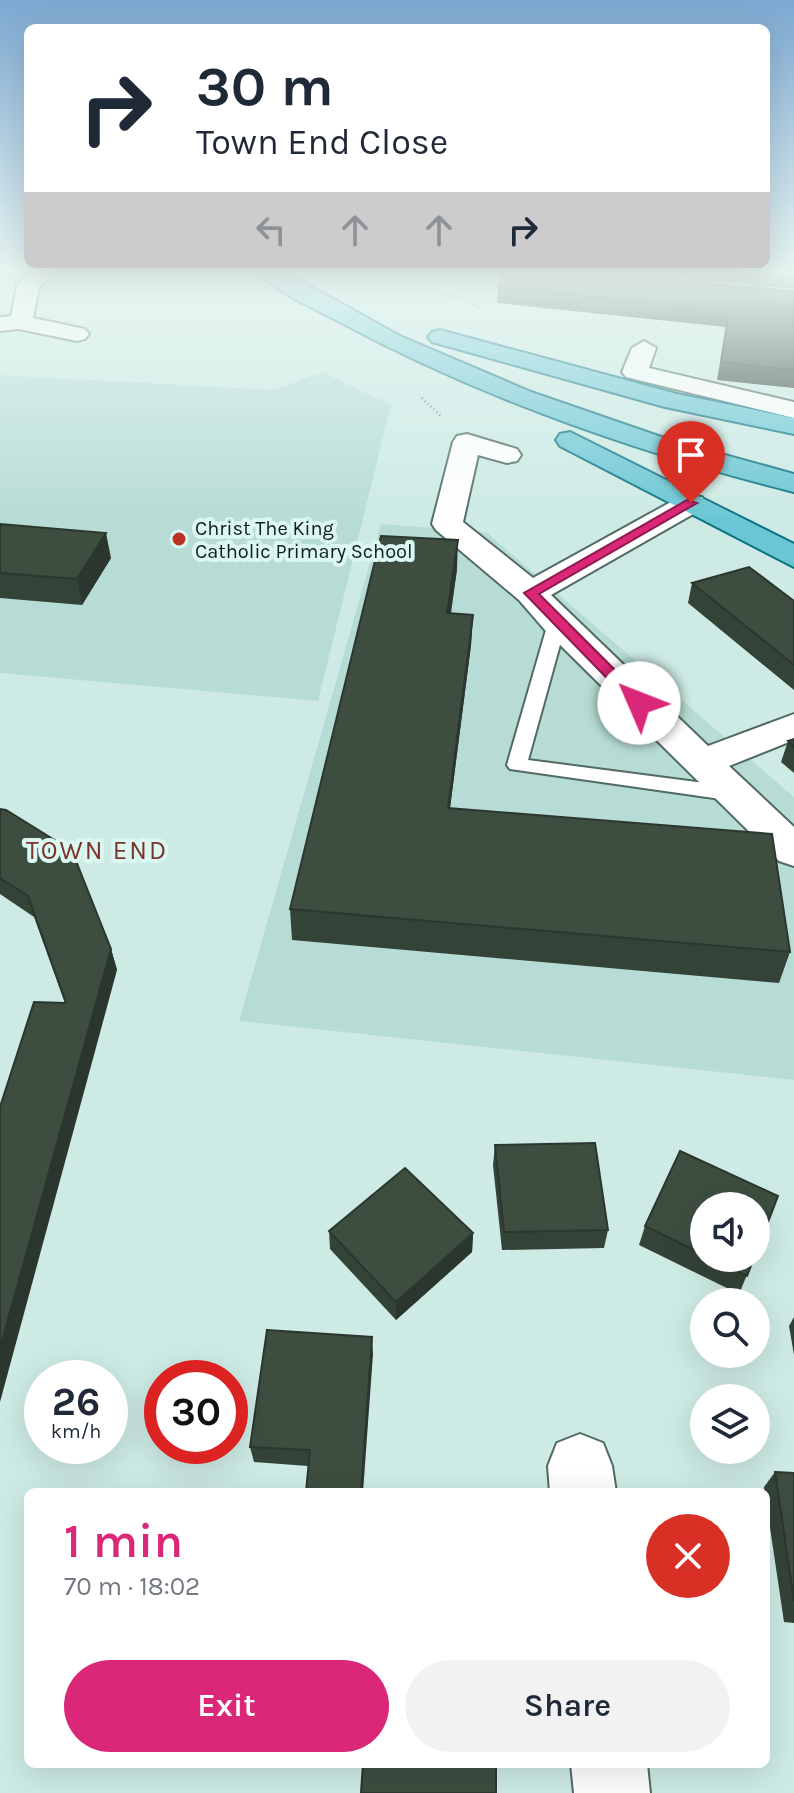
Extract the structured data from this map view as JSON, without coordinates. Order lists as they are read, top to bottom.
{
  "districts": ["TOWN END"],
  "places": ["Christ The King Catholic Primary School"],
  "page": {
    "turn": ["30 m", "Town End Close"],
    "speed": "26 km/h",
    "limit": "30",
    "heading": ["1 min", "70 m · 18:02"],
    "buttons": ["Exit", "Share"]
  }
}
